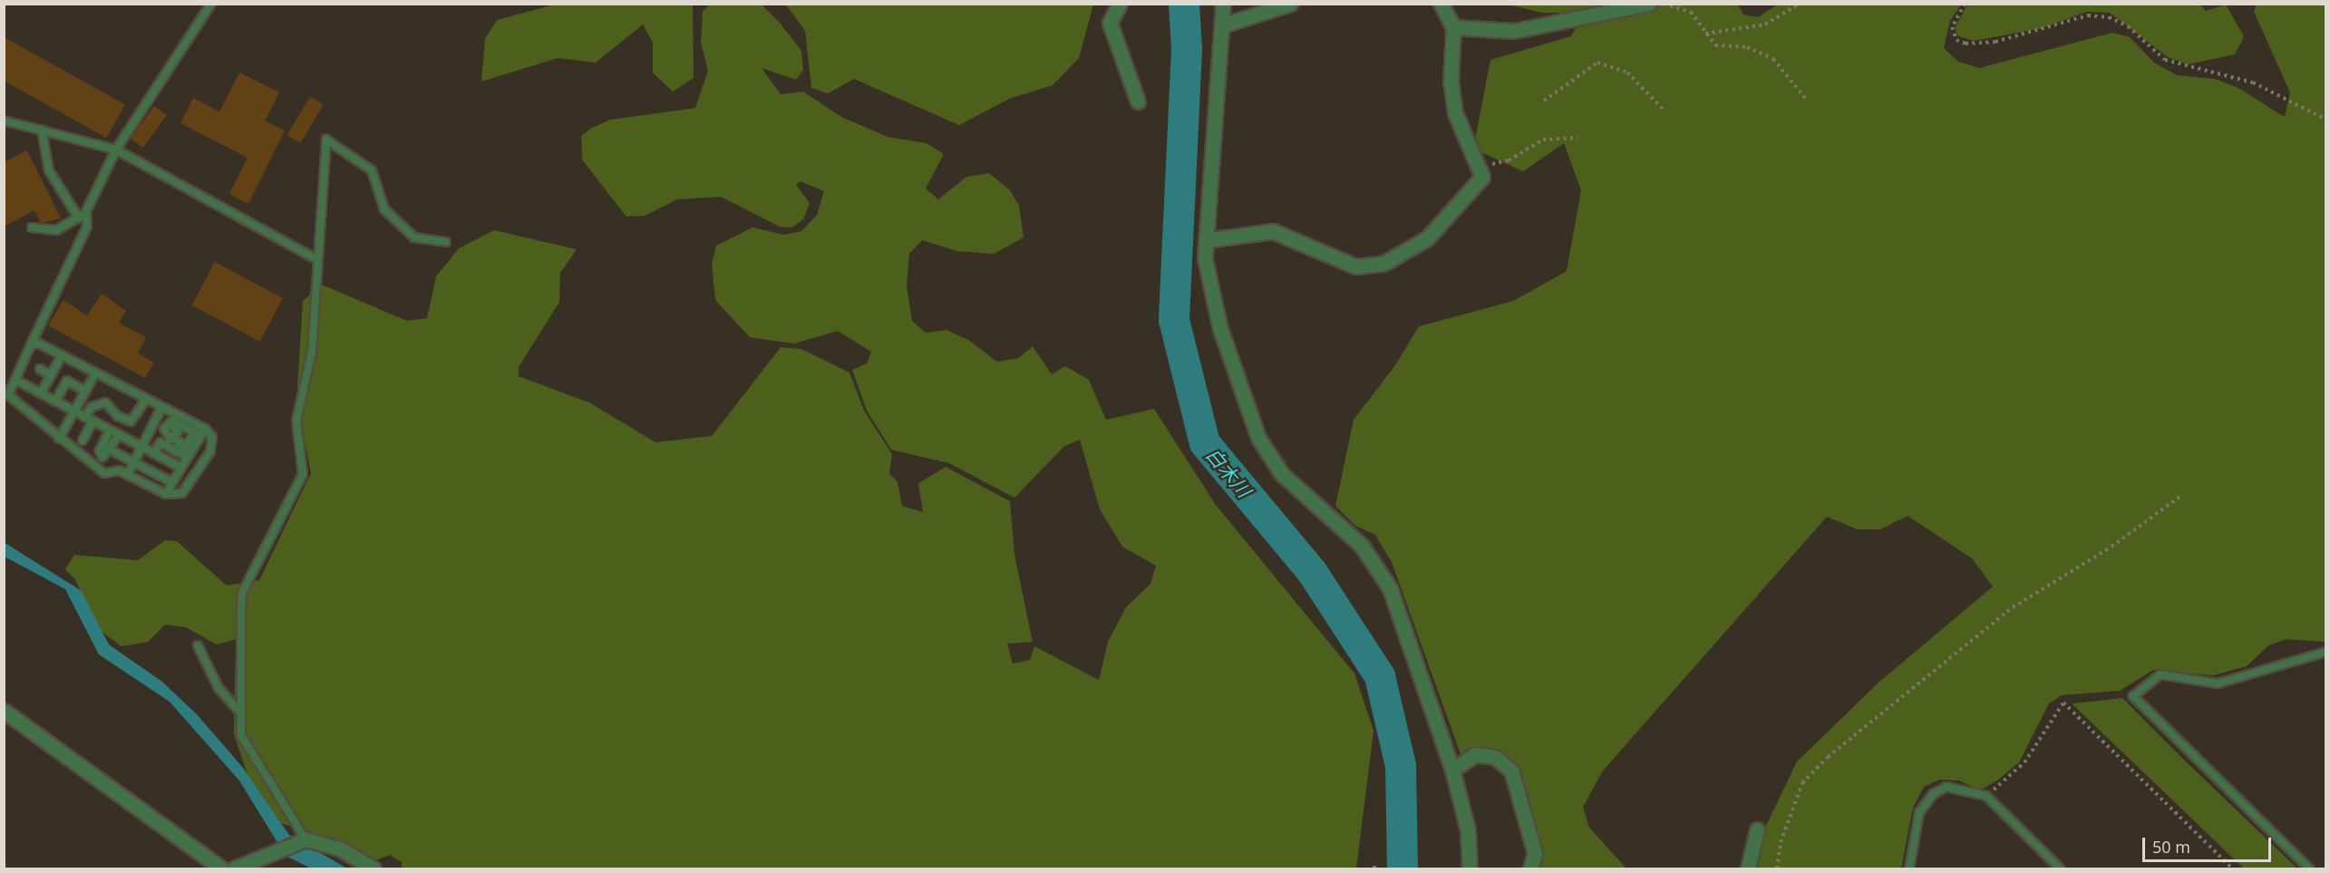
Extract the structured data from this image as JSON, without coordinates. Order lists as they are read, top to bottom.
{
  "water": ["白木川"],
  "scale_bar": "50 m"
}
